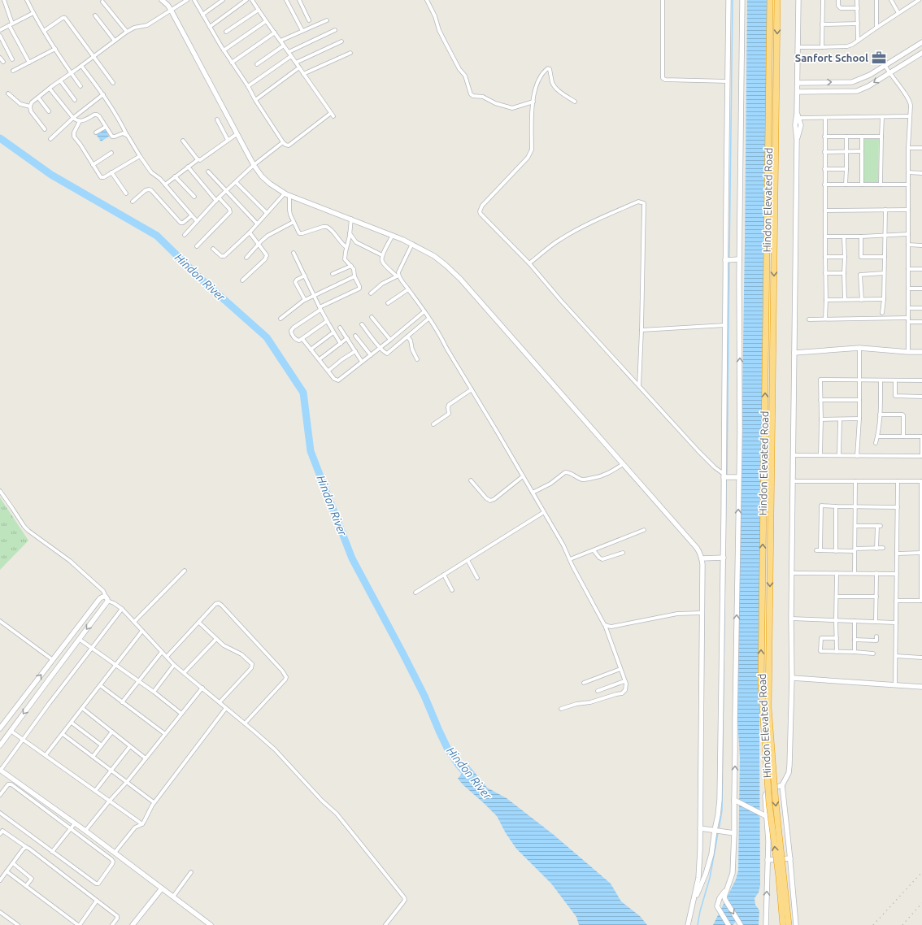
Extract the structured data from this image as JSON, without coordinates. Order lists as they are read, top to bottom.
{
  "streets": {
    "highway": ["Hindon Elevated Road"]
  },
  "water": ["Hindon River"],
  "places": {
    "office": ["Sanfort School"]
  }
}
